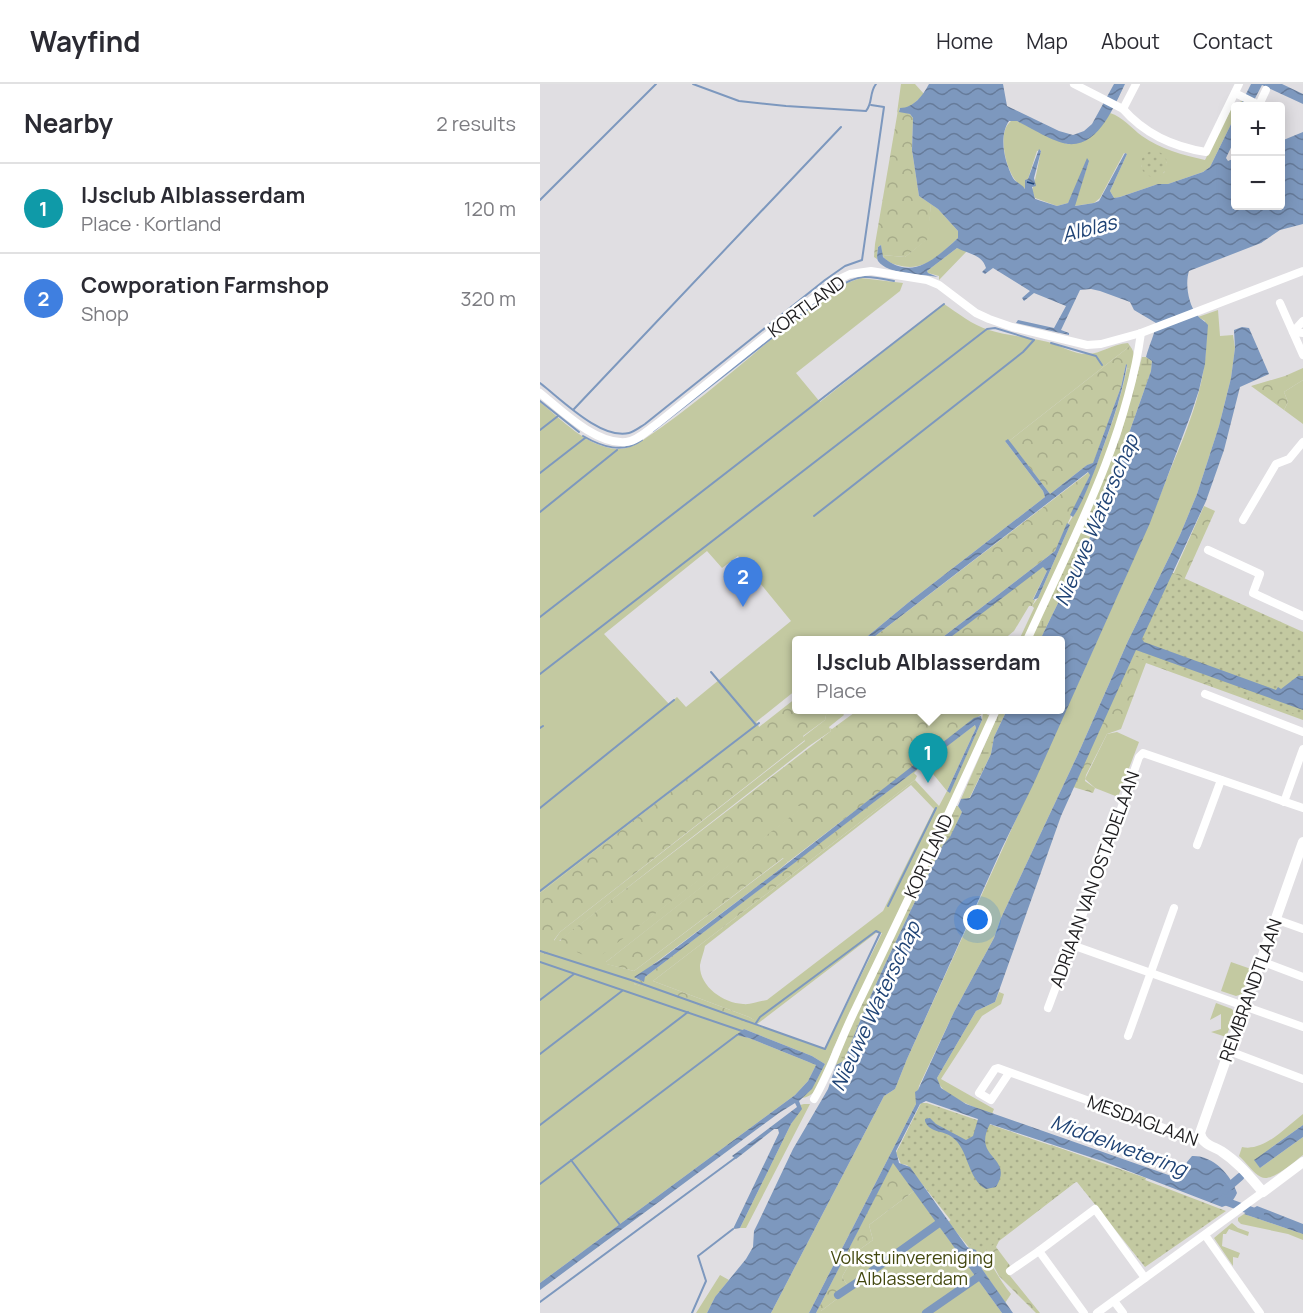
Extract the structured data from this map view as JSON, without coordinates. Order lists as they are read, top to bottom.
{
  "streets": {
    "street": [
      "KORTLAND",
      "ADRIAAN VAN OSTADELAAN",
      "REMBRANDTLAAN",
      "MESDAGLAAN"
    ]
  },
  "crossings": [
    ["REMBRANDTLAAN", "MESDAGLAAN"]
  ],
  "water": ["Alblas", "Nieuwe Waterschap", "Middelwetering"],
  "parks": ["Volkstuinvereniging Alblasserdam"],
  "page": {
    "header": "Wayfind",
    "nav": [
      "Home",
      "Map",
      "About",
      "Contact"
    ],
    "heading": ["Nearby", "2 results"],
    "map_buttons": ["+", "−"],
    "list": [
      {
        "mark": "1",
        "name": "IJsclub Alblasserdam",
        "note": "Place · Kortland",
        "value": "120 m"
      },
      {
        "mark": "2",
        "name": "Cowporation Farmshop",
        "note": "Shop",
        "value": "320 m"
      }
    ],
    "pins": ["2", "1"],
    "popup": ["IJsclub Alblasserdam", "Place"]
  }
}
